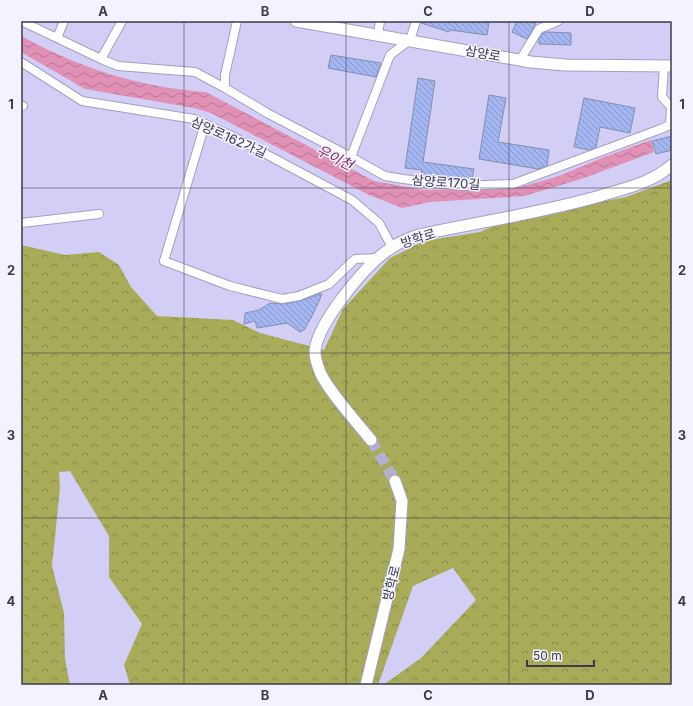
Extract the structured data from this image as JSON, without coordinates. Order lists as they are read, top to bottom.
{
  "streets": {
    "main road": ["삼양로", "방학로"],
    "street": ["삼양로162가길", "삼양로170길"]
  },
  "crossings": [
    ["삼양로", "삼양로170길"],
    ["삼양로162가길", "방학로"]
  ],
  "water": ["우이천"],
  "scale_bar": "50 m",
  "grid": {
    "columns": [
      "A",
      "B",
      "C",
      "D"
    ],
    "rows": [
      "1",
      "2",
      "3",
      "4"
    ]
  }
}
